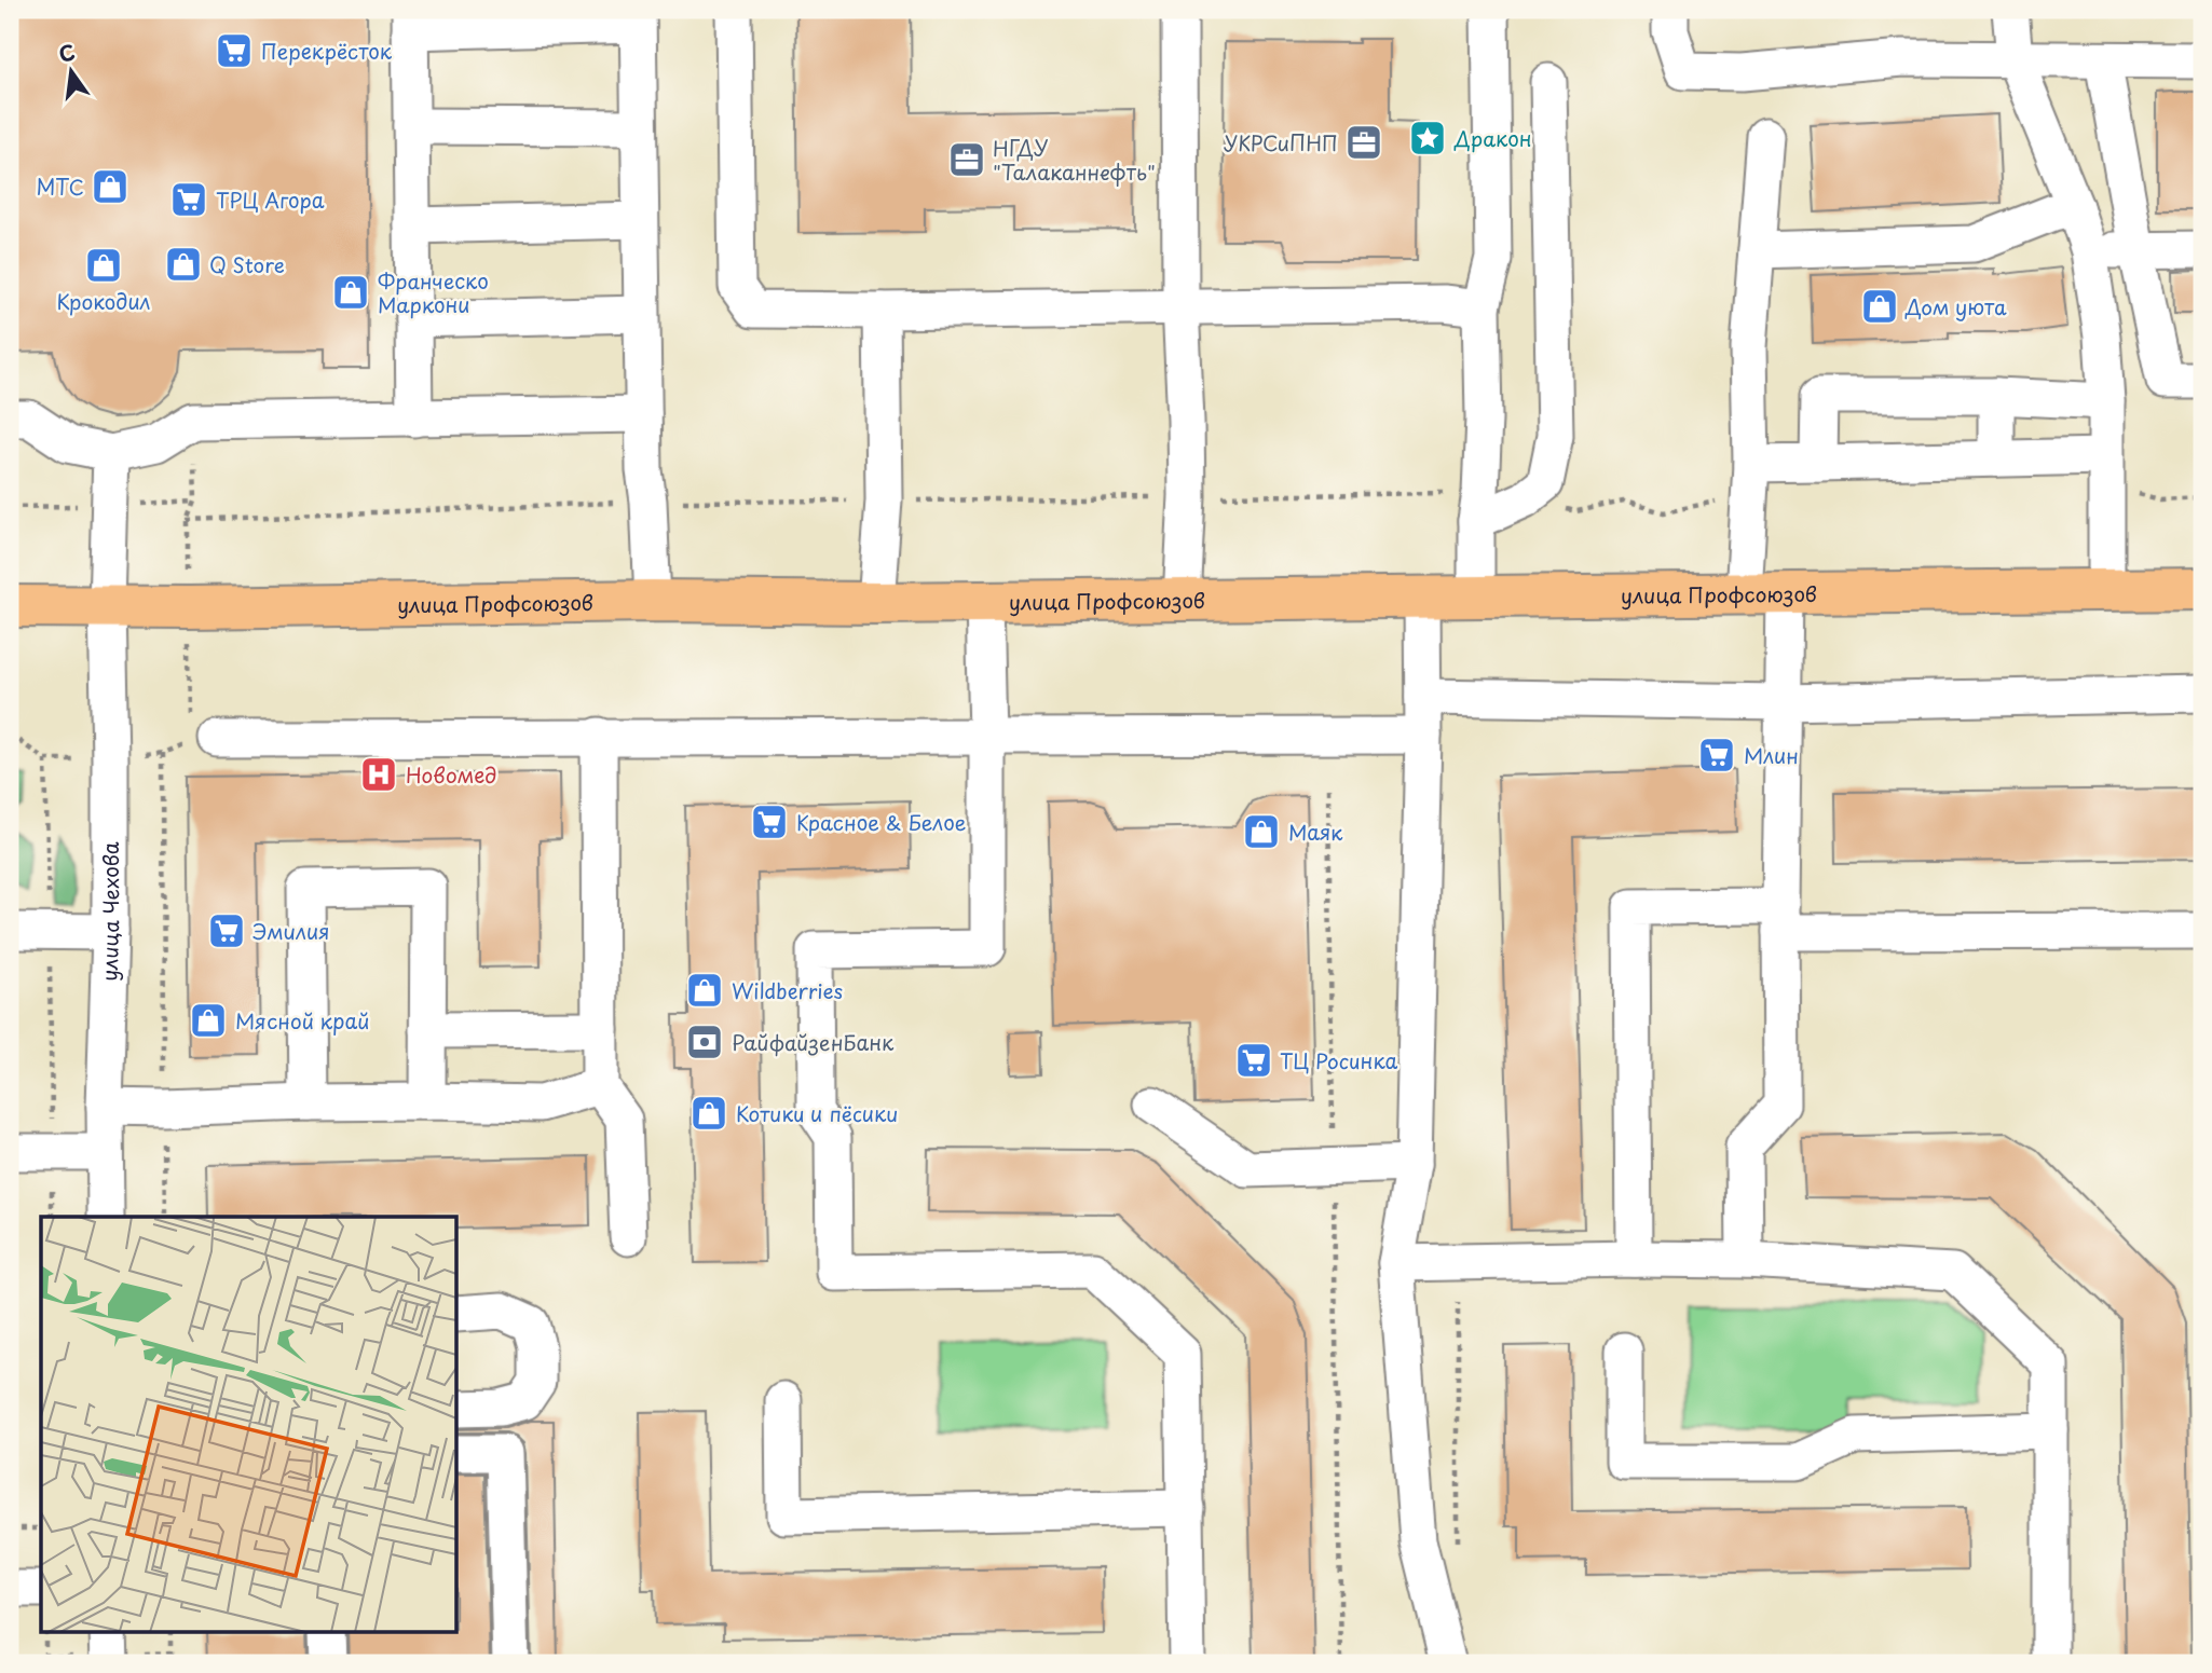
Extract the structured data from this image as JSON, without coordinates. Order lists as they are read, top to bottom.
{
  "streets": {
    "main road": ["улица Профсоюзов"],
    "street": ["улица Чехова"]
  },
  "crossings": [
    ["улица Профсоюзов", "улица Чехова"]
  ],
  "places": {
    "supermarket": [
      "Перекрёсток",
      "ТРЦ Агора",
      "Млин",
      "Красное & Белое",
      "Эмилия",
      "ТЦ Росинка"
    ],
    "place": ["Дракон"],
    "office": ["УКРСиПНП", "НГДУ \"Талаканнефть\""],
    "shop": [
      "МТС",
      "Q Store",
      "Крокодил",
      "Франческо Маркони",
      "Дом уюта",
      "Маяк",
      "Wildberries",
      "Мясной край",
      "Котики и пёсики"
    ],
    "hospital": ["Новомед"],
    "bank": ["РайфайзенБанк"]
  },
  "north": "top"
}
